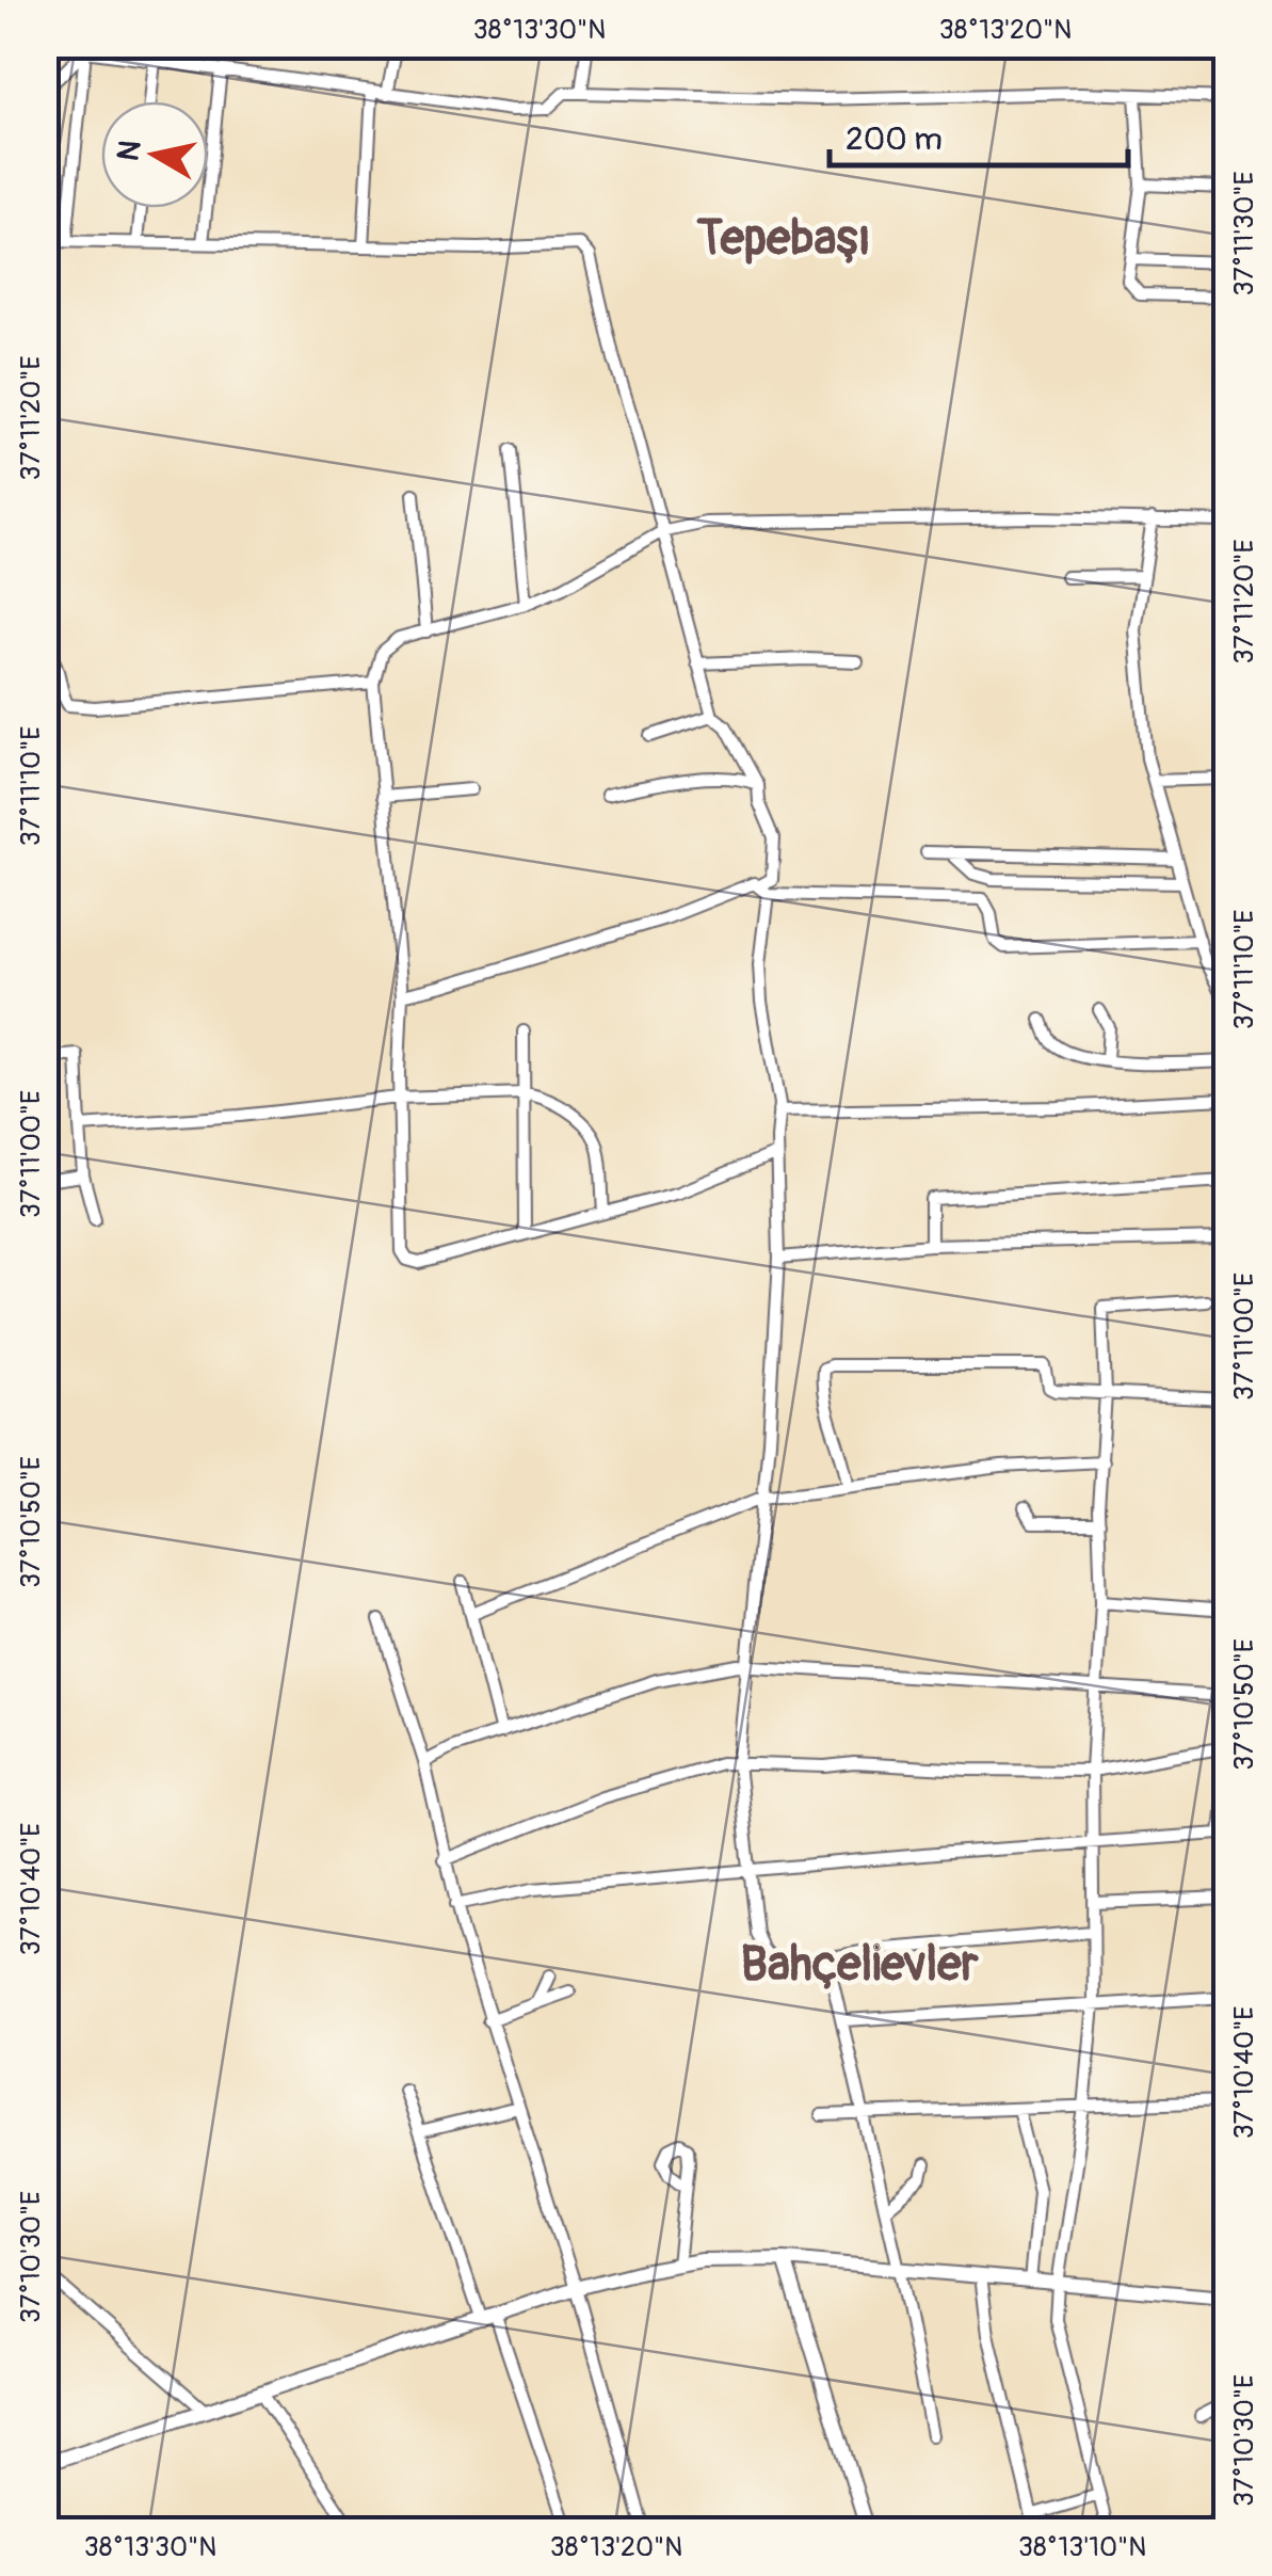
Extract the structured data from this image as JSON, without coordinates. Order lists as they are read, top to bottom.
{
  "districts": ["Tepebaşı", "Bahçelievler"],
  "scale_bar": "200 m",
  "north": "left",
  "coordinates": [
    "38°13'30\"N",
    "38°13'20\"N",
    "37°11'30\"E",
    "37°11'20\"E",
    "37°11'10\"E",
    "37°11'00\"E",
    "37°10'50\"E",
    "37°10'40\"E",
    "37°10'30\"E",
    "38°13'10\"N"
  ]
}
